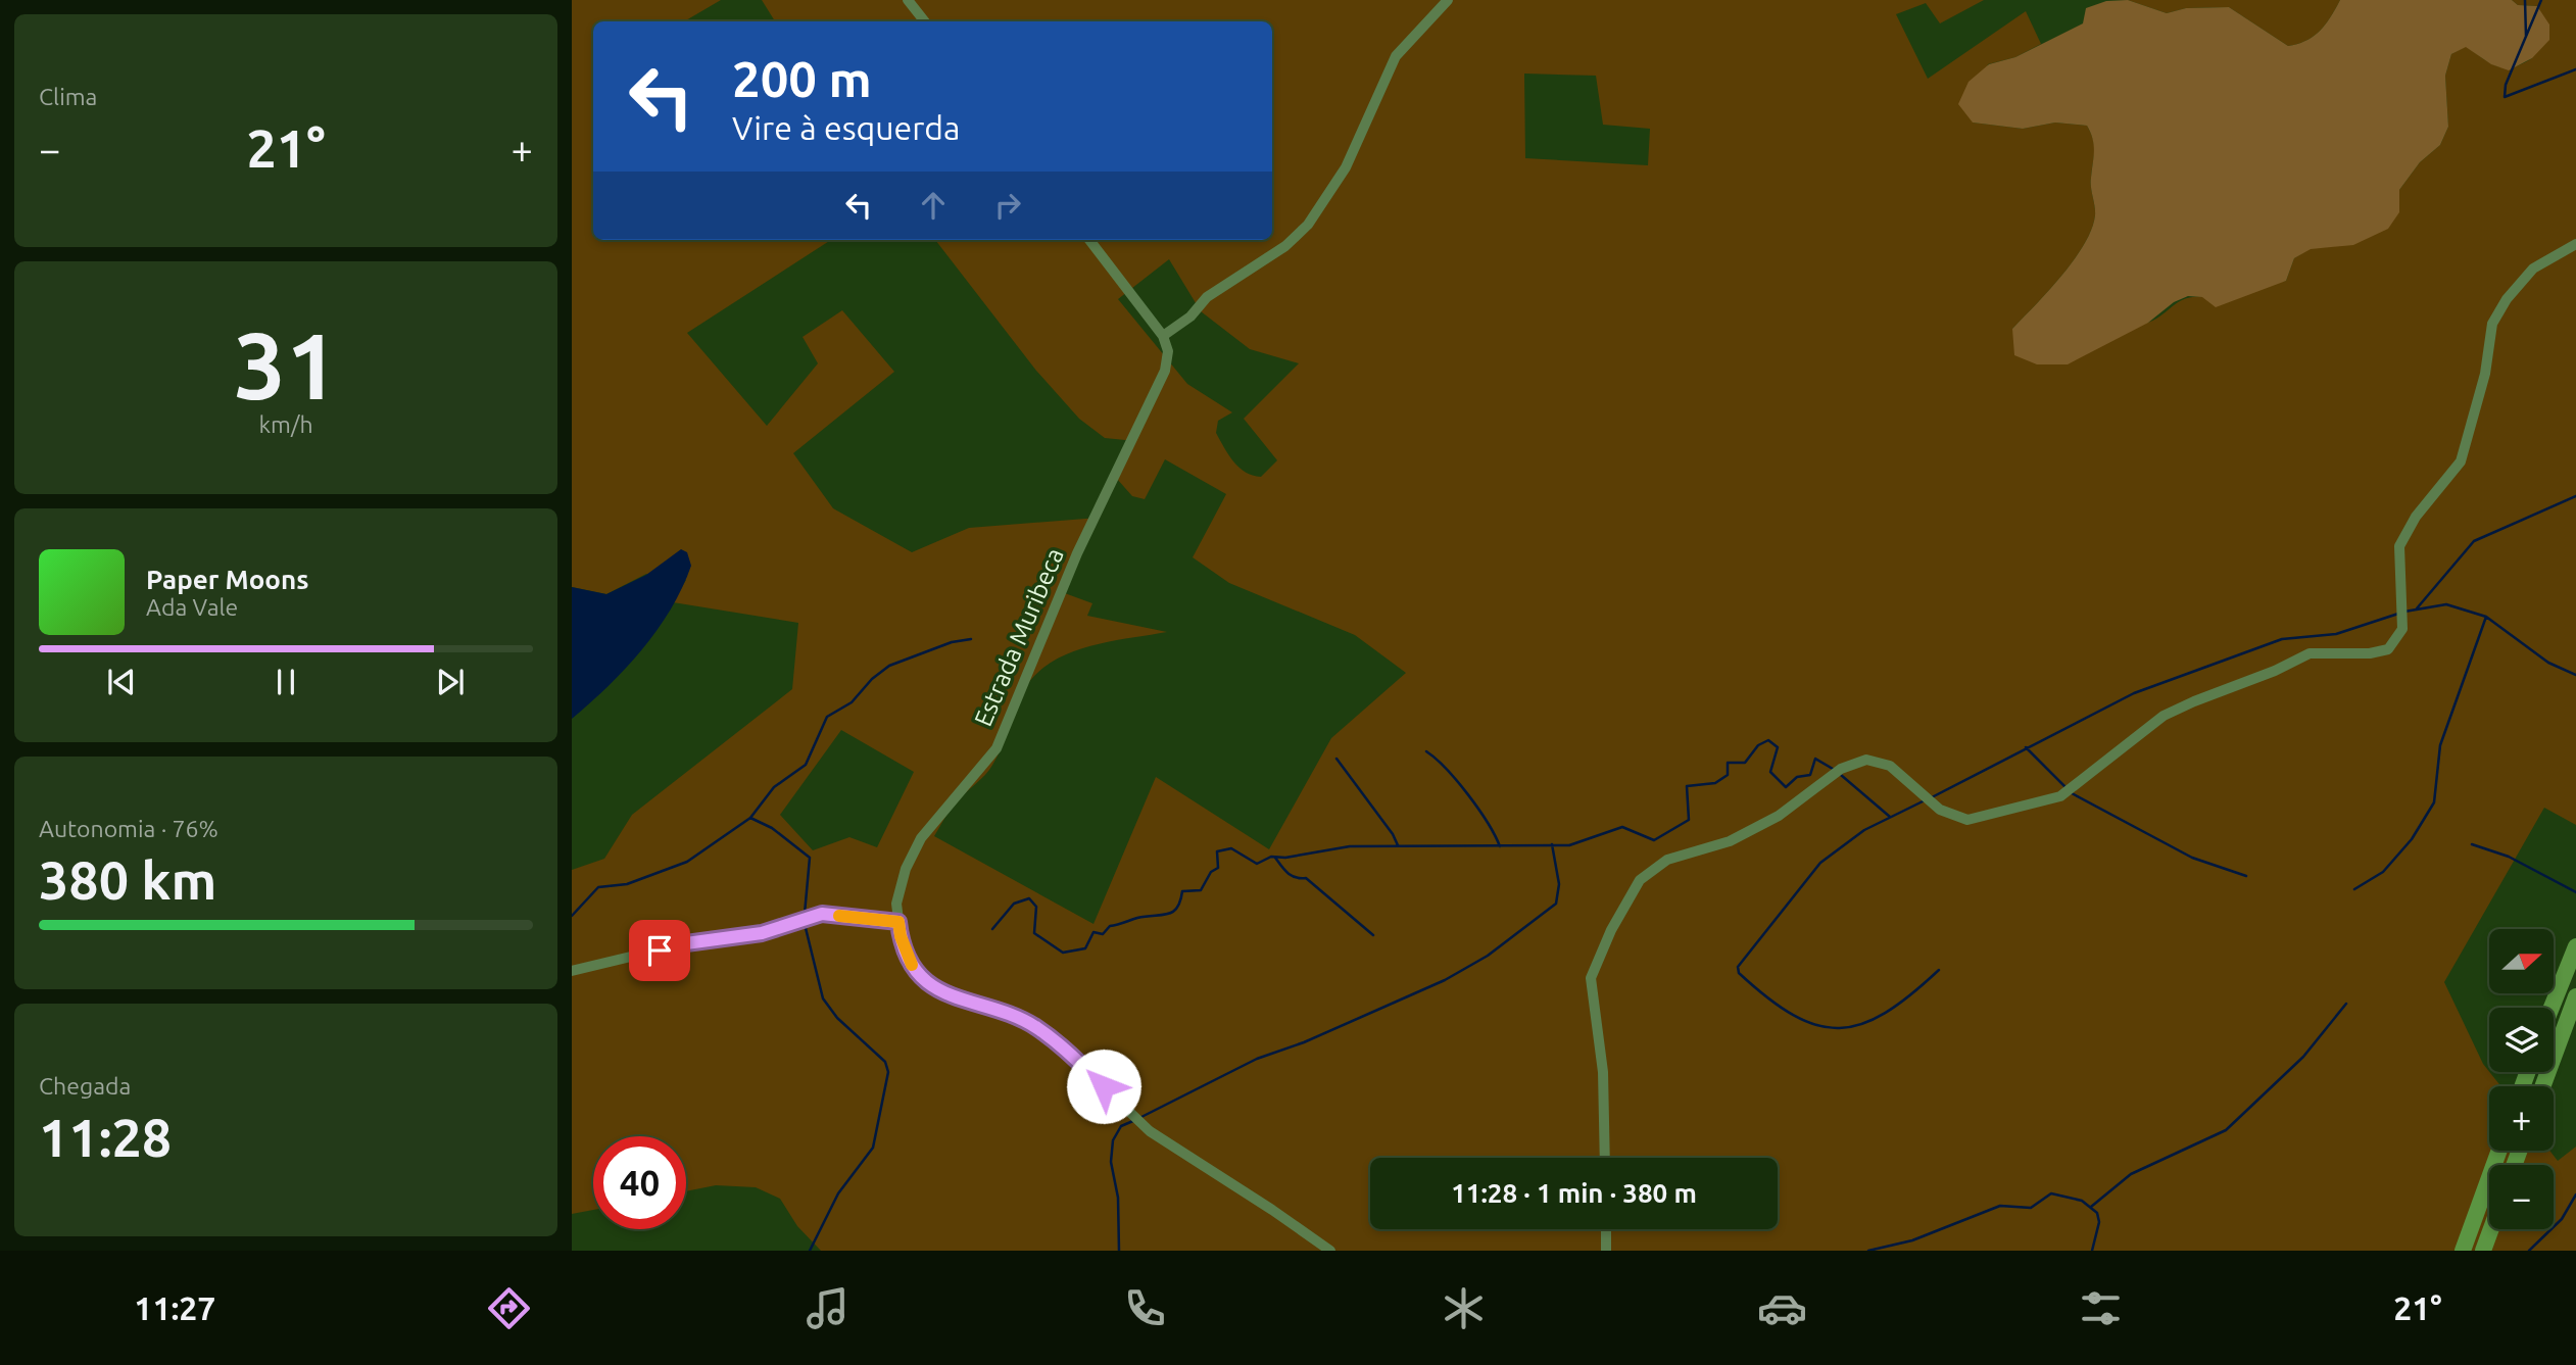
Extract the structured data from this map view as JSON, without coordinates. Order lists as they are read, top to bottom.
{
  "streets": {
    "street": ["Estrada Muribeca"]
  },
  "north": "right",
  "page": {
    "tile": [
      "Clima",
      ["31", "km/h"],
      ["Autonomia · 76%", "380 km"],
      ["Chegada", "11:28"]
    ],
    "turn": ["200 m", "Vire à esquerda"],
    "heat": ["−", "21°", "+"],
    "song": ["Paper Moons", "Ada Vale"],
    "map_buttons": ["+", "−"],
    "limit": "40",
    "trip": "11:28 · 1 min · 380 m",
    "tabs": ["11:27", "21°"]
  }
}
